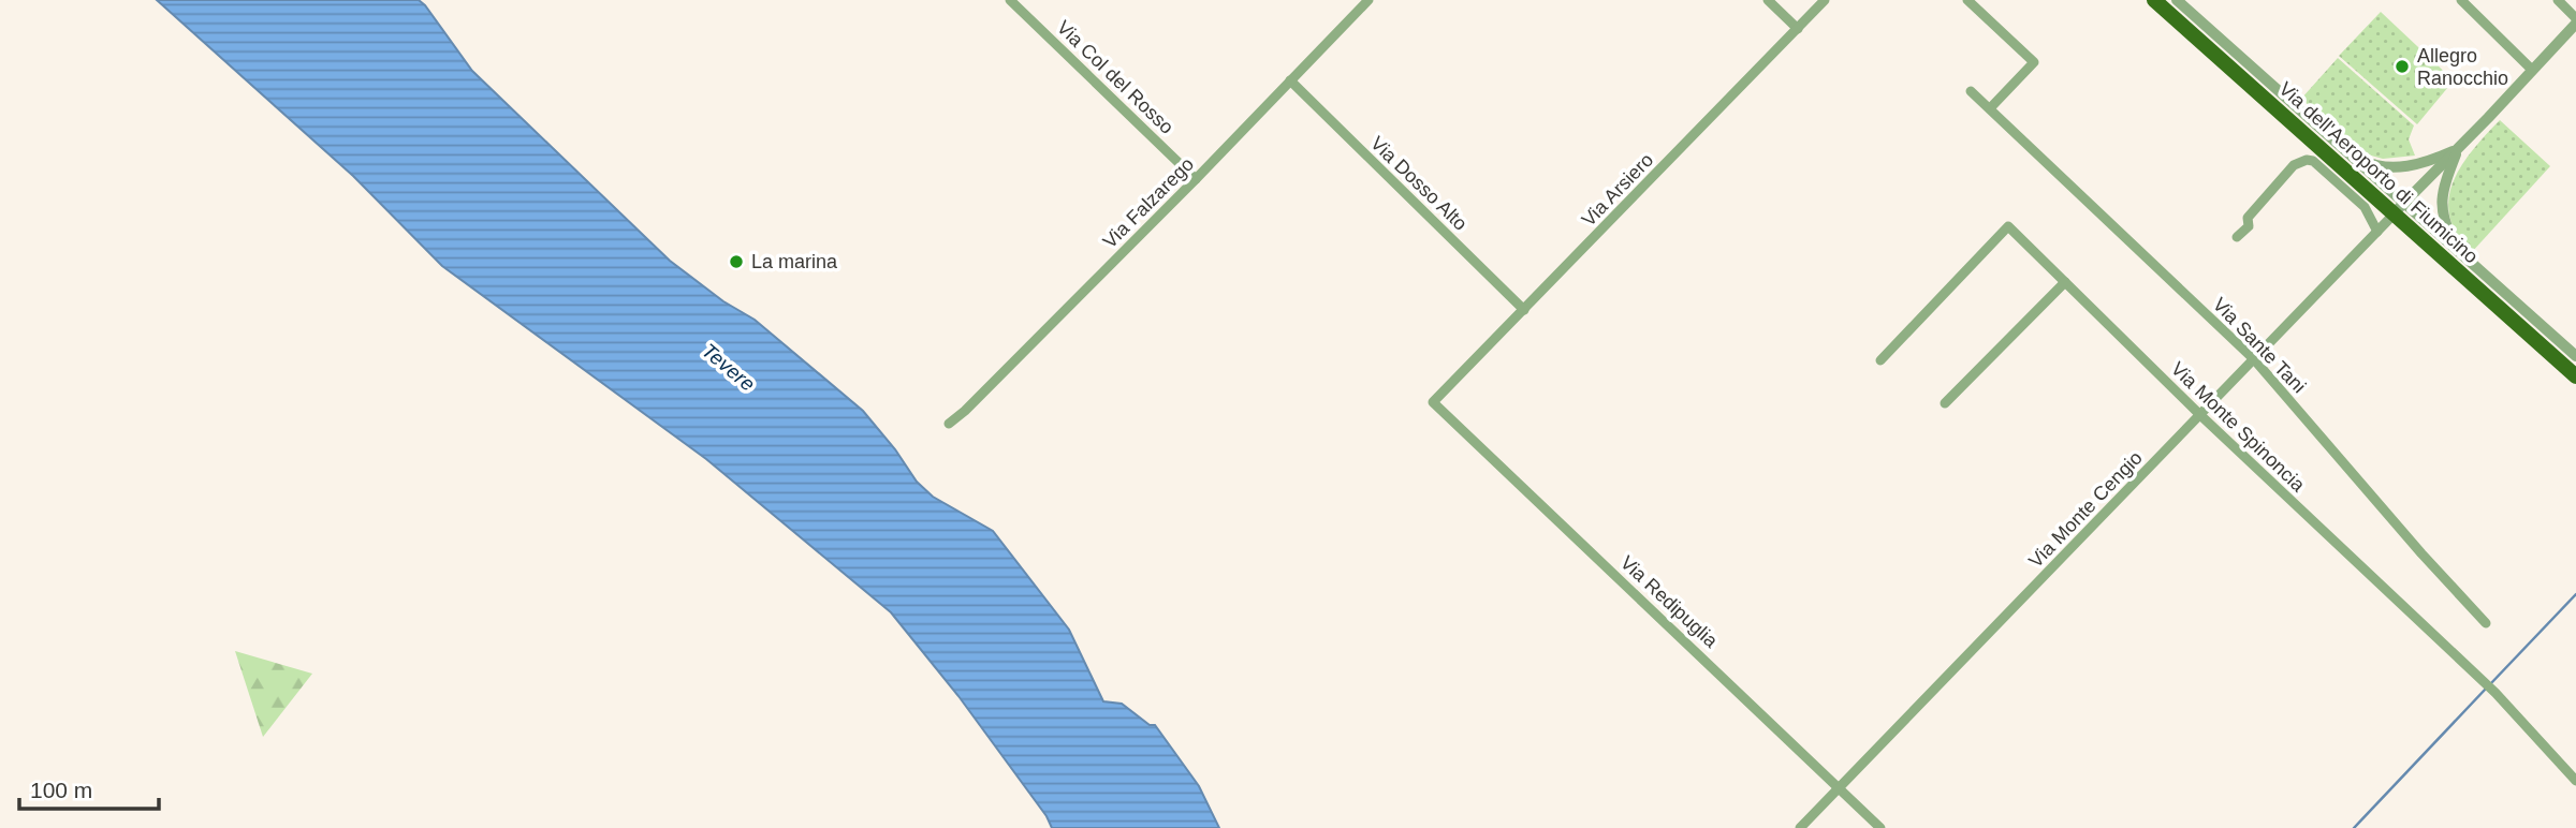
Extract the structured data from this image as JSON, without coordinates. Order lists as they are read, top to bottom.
{
  "streets": {
    "main road": ["Via dell'Aeroporto di Fiumicino"],
    "street": [
      "Via Col del Rosso",
      "Via Dosso Alto",
      "Via Arsiero",
      "Via Falzarego",
      "Via Sante Tani",
      "Via Monte Spinoncia",
      "Via Monte Cengio",
      "Via Redipuglia"
    ]
  },
  "crossings": [
    ["Via Col del Rosso", "Via Falzarego"],
    ["Via dell'Aeroporto di Fiumicino", "Via Monte Cengio"],
    ["Via Dosso Alto", "Via Arsiero"],
    ["Via Dosso Alto", "Via Falzarego"],
    ["Via Arsiero", "Via Redipuglia"],
    ["Via Sante Tani", "Via Monte Cengio"],
    ["Via Monte Spinoncia", "Via Monte Cengio"],
    ["Via Monte Cengio", "Via Redipuglia"]
  ],
  "water": ["Tevere"],
  "places": ["Allegro Ranocchio", "La marina"],
  "scale_bar": "100 m"
}
